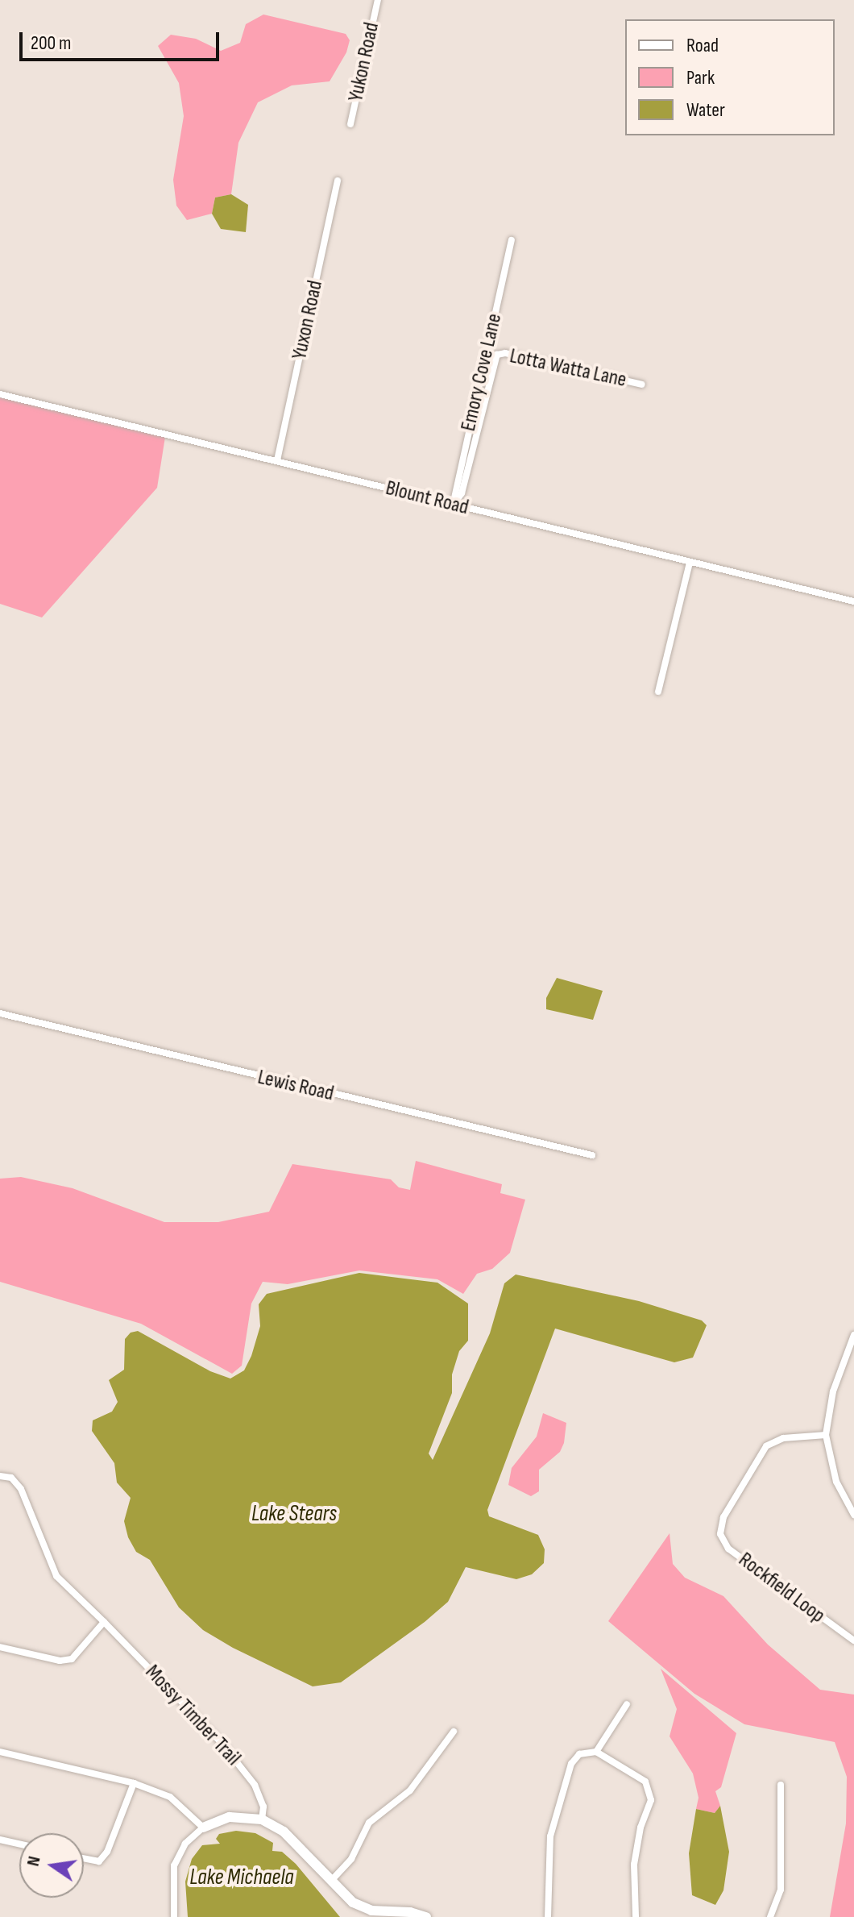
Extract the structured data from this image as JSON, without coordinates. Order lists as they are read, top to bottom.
{
  "streets": {
    "street": [
      "Yukon Road",
      "Yuxon Road",
      "Lotta Watta Lane",
      "Emory Cove Lane",
      "Blount Road",
      "Lewis Road",
      "Rockfield Loop",
      "Mossy Timber Trail"
    ]
  },
  "crossings": [
    ["Yuxon Road", "Blount Road"],
    ["Lotta Watta Lane", "Emory Cove Lane"],
    ["Lotta Watta Lane", "Blount Road"],
    ["Emory Cove Lane", "Blount Road"]
  ],
  "water": ["Lake Stears", "Lake Michaela"],
  "legend": ["Road", "Park", "Water"],
  "scale_bar": "200 m",
  "north": "left"
}
